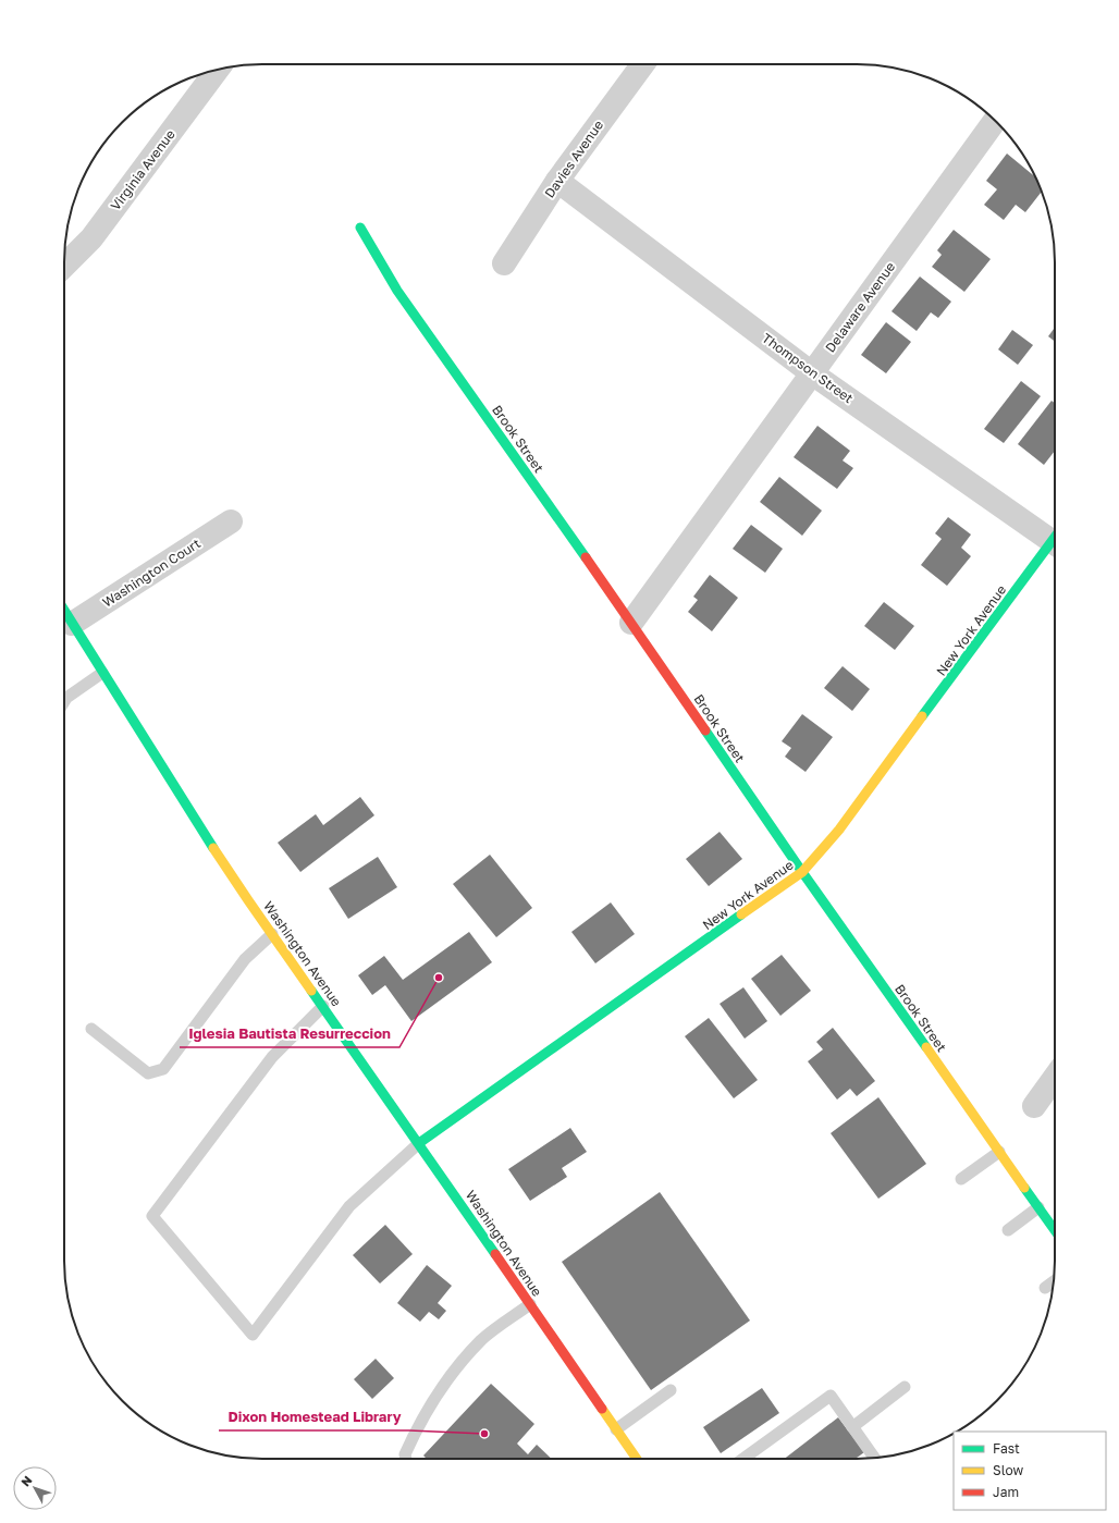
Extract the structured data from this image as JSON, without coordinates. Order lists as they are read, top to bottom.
{
  "streets": {
    "street": [
      "Davies Avenue",
      "Virginia Avenue",
      "Delaware Avenue",
      "Thompson Street",
      "Brook Street",
      "Washington Court",
      "New York Avenue",
      "Washington Avenue"
    ]
  },
  "crossings": [
    ["Davies Avenue", "Thompson Street"],
    ["Delaware Avenue", "Thompson Street"],
    ["Delaware Avenue", "Brook Street"],
    ["Brook Street", "New York Avenue"],
    ["Washington Court", "Washington Avenue"],
    ["New York Avenue", "Washington Avenue"]
  ],
  "places": ["Iglesia Bautista Resurreccion", "Dixon Homestead Library"],
  "legend": ["Fast", "Slow", "Jam"],
  "north": "top left"
}
